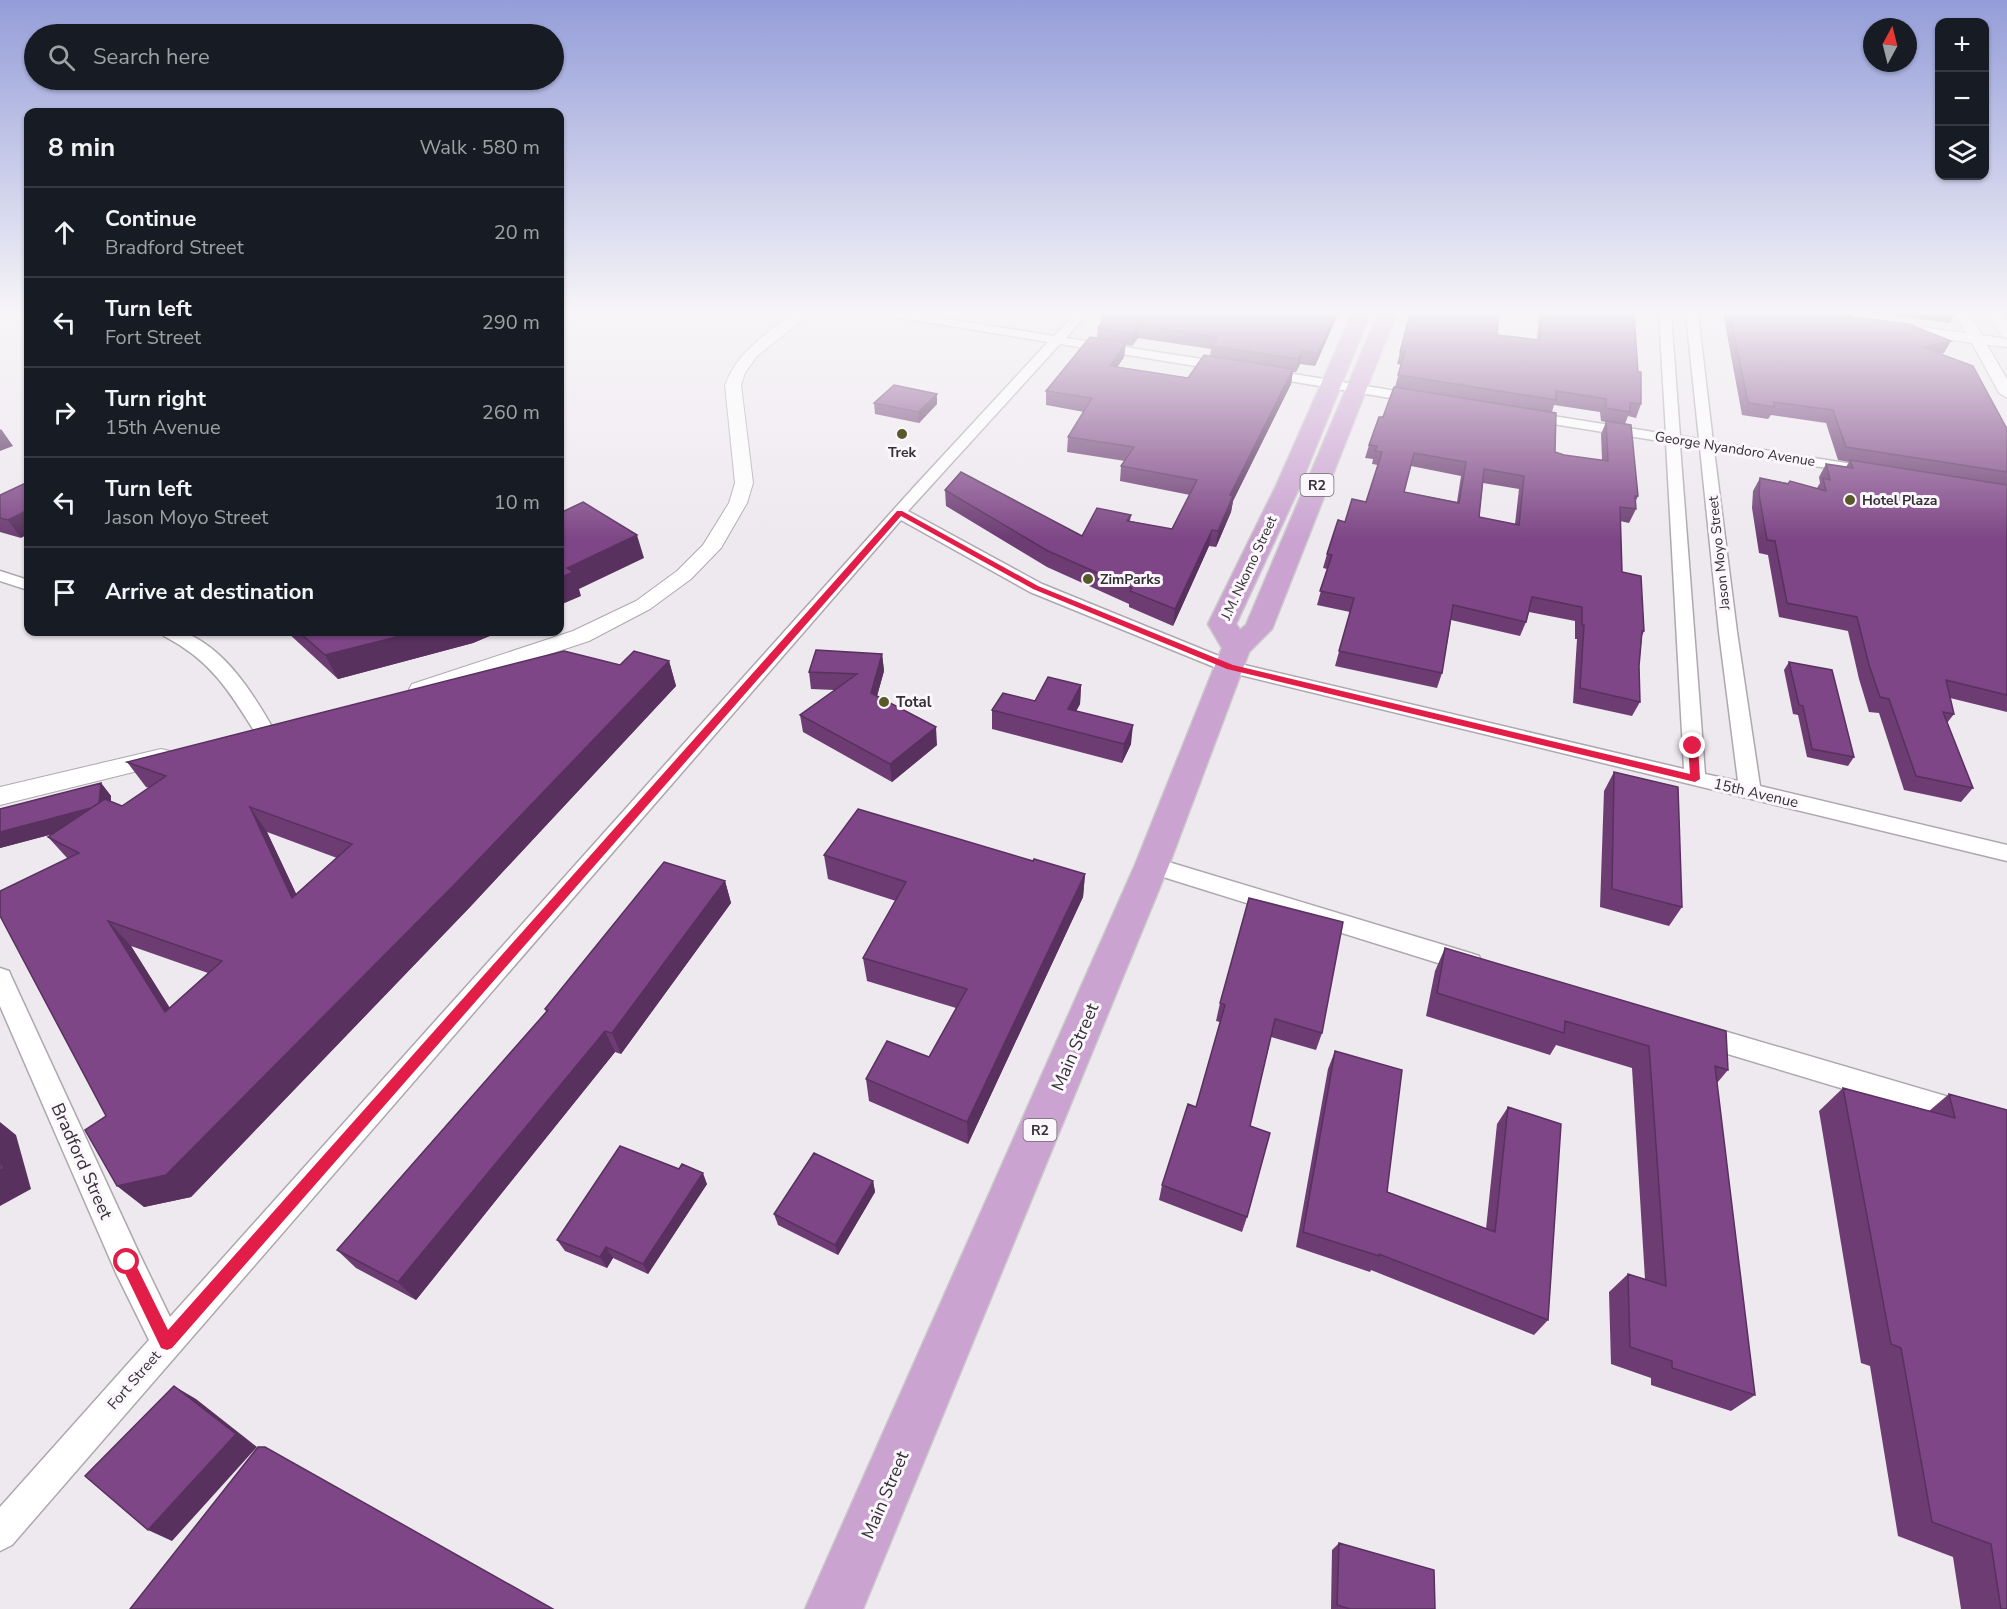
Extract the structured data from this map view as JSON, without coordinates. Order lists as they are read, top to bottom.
{
  "streets": {
    "highway": ["R2", "J.M. Nkomo Street", "Main Street"],
    "street": [
      "George Nyandoro Avenue",
      "Jason Moyo Street",
      "15th Avenue",
      "Bradford Street",
      "Fort Street"
    ]
  },
  "crossings": [
    ["George Nyandoro Avenue", "Jason Moyo Street"],
    ["Jason Moyo Street", "15th Avenue"],
    ["J.M. Nkomo Street", "15th Avenue"],
    ["J.M. Nkomo Street", "Main Street"],
    ["15th Avenue", "Main Street"],
    ["15th Avenue", "Fort Street"],
    ["Bradford Street", "Fort Street"]
  ],
  "places": [
    "Trek",
    "Hotel Plaza",
    "ZimParks",
    "Total"
  ],
  "north": "top",
  "page": {
    "map_buttons": ["+", "−"],
    "search": "Search here",
    "heading": ["8 min", "Walk · 580 m"],
    "list": [
      ["Continue", "Bradford Street", "20 m"],
      ["Turn left", "Fort Street", "290 m"],
      ["Turn right", "15th Avenue", "260 m"],
      ["Turn left", "Jason Moyo Street", "10 m"],
      "Arrive at destination"
    ]
  }
}
